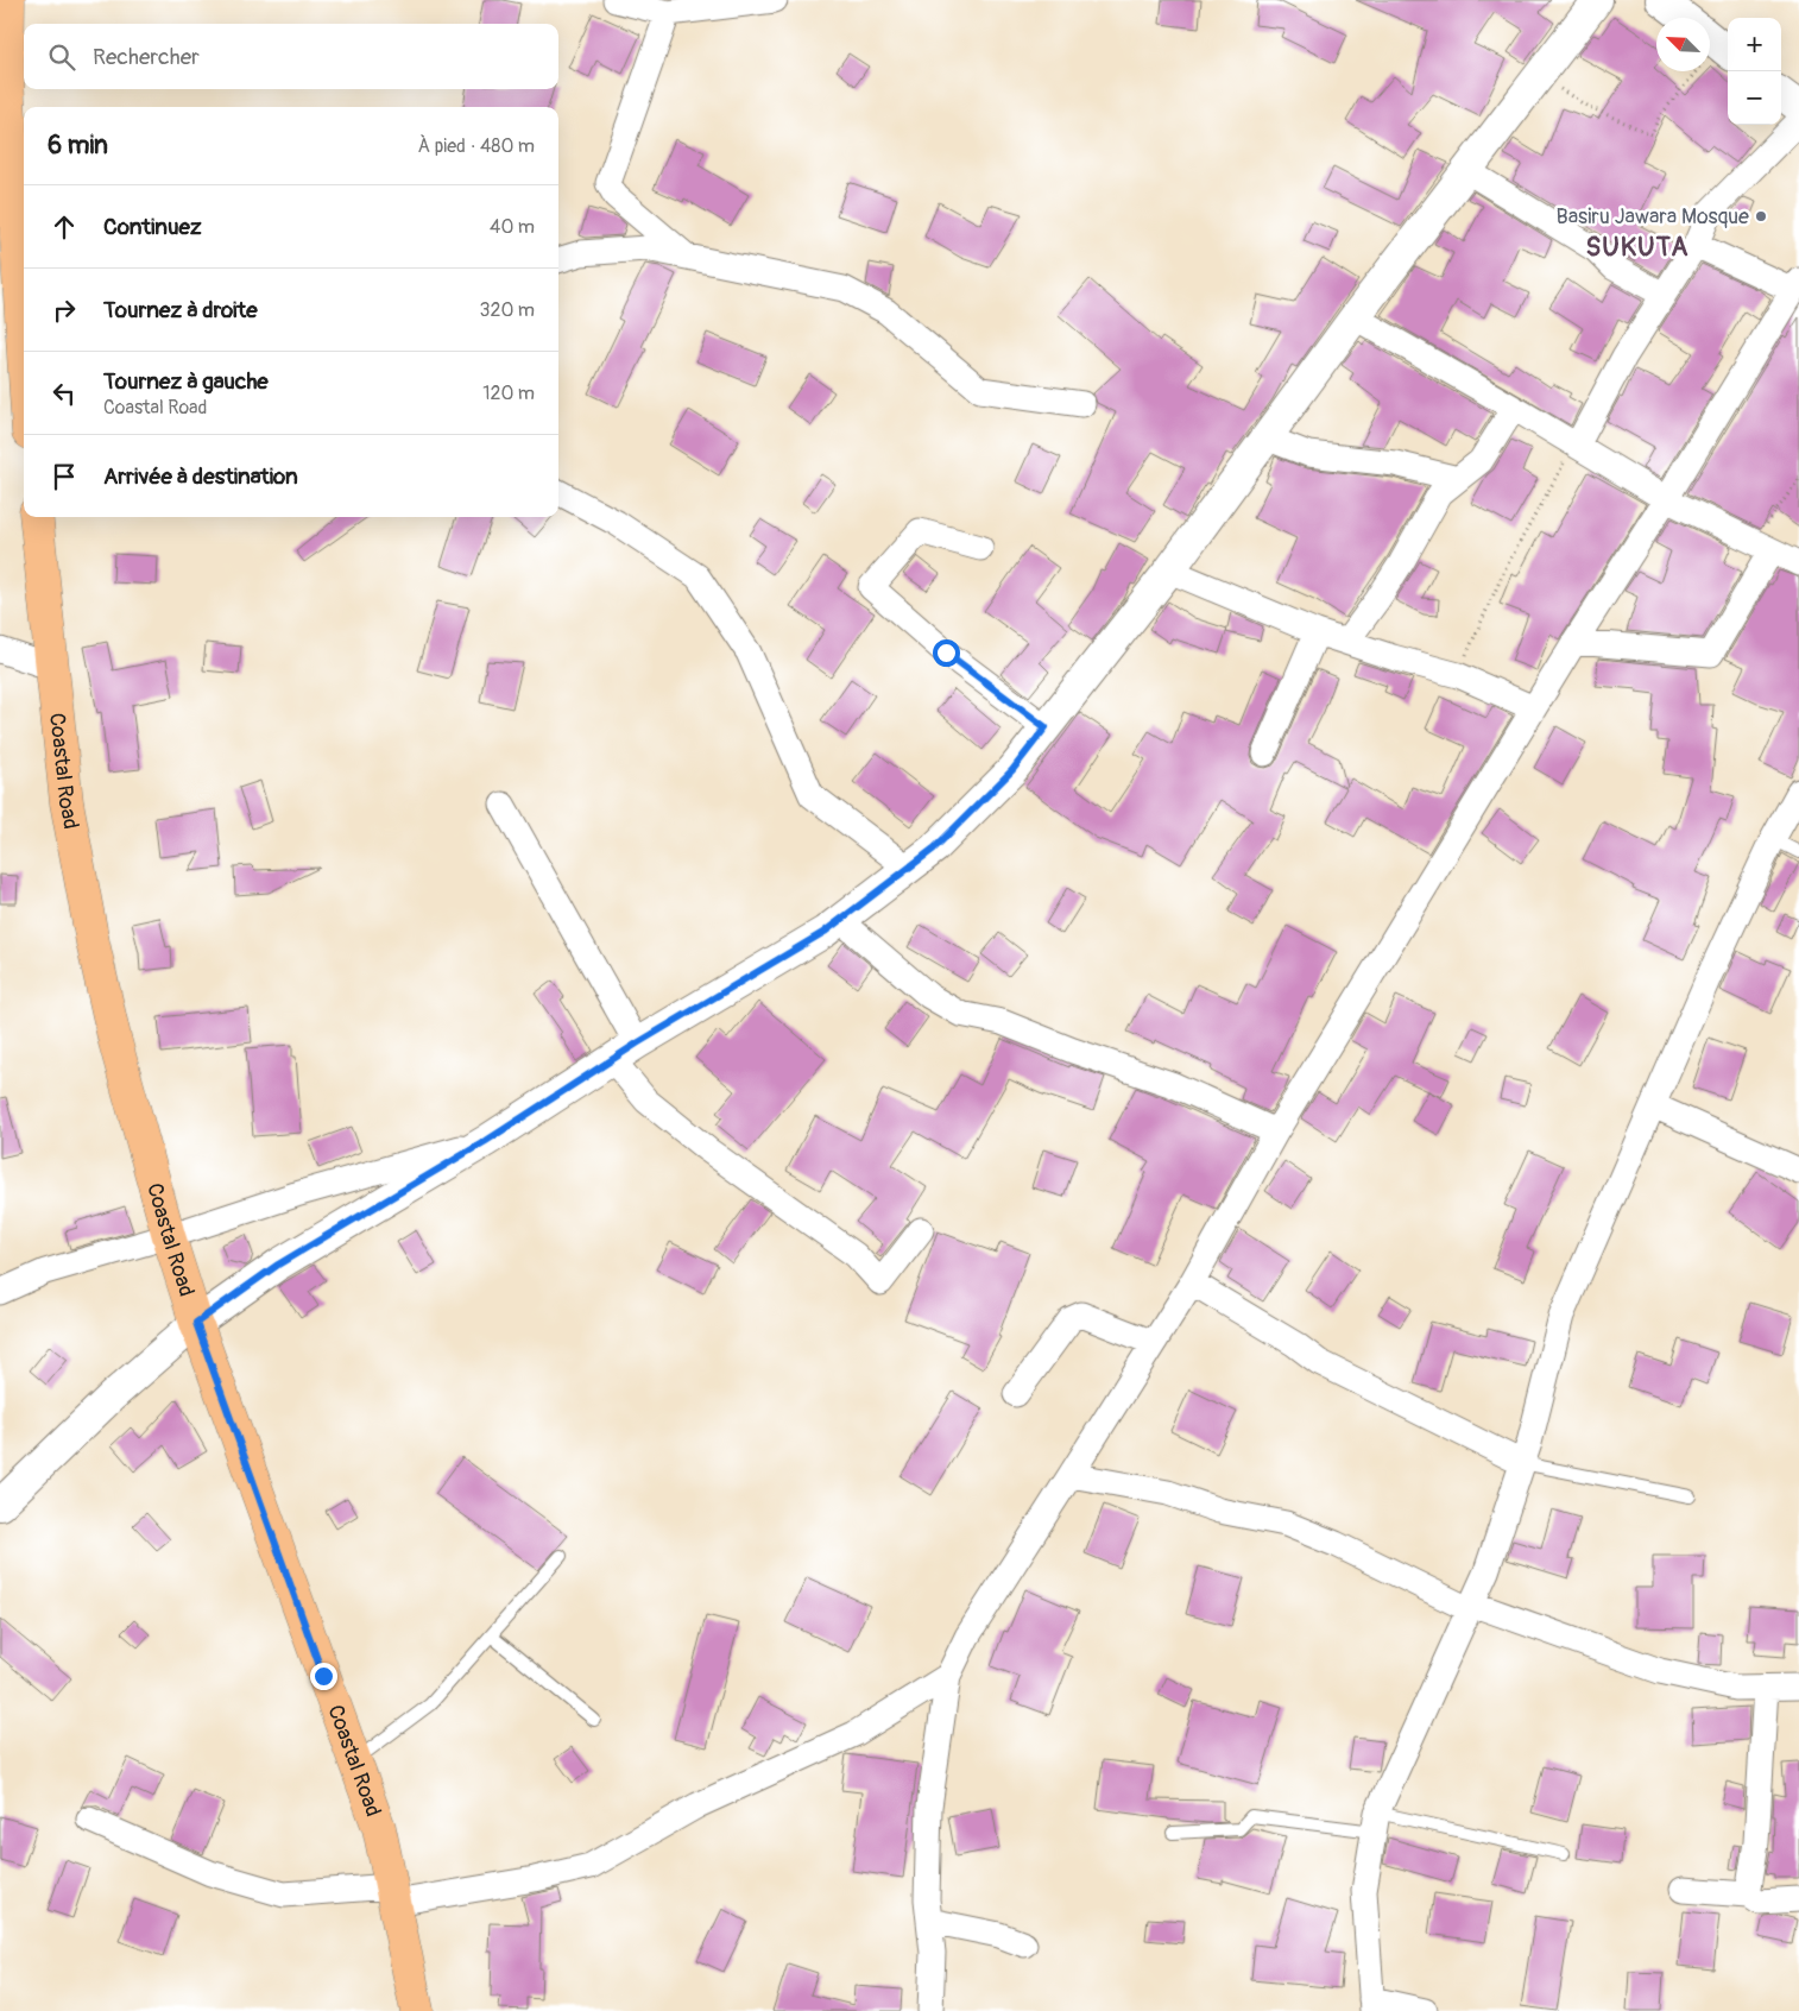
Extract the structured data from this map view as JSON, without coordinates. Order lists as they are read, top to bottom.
{
  "streets": {
    "main road": ["Coastal Road"]
  },
  "districts": ["SUKUTA"],
  "places": ["Basiru Jawara Mosque"],
  "north": "top left",
  "page": {
    "map_buttons": ["+", "−"],
    "search": "Rechercher",
    "heading": ["6 min", "À pied · 480 m"],
    "list": [
      ["Continuez", "40 m"],
      ["Tournez à droite", "320 m"],
      ["Tournez à gauche", "Coastal Road", "120 m"],
      "Arrivée à destination"
    ]
  }
}
